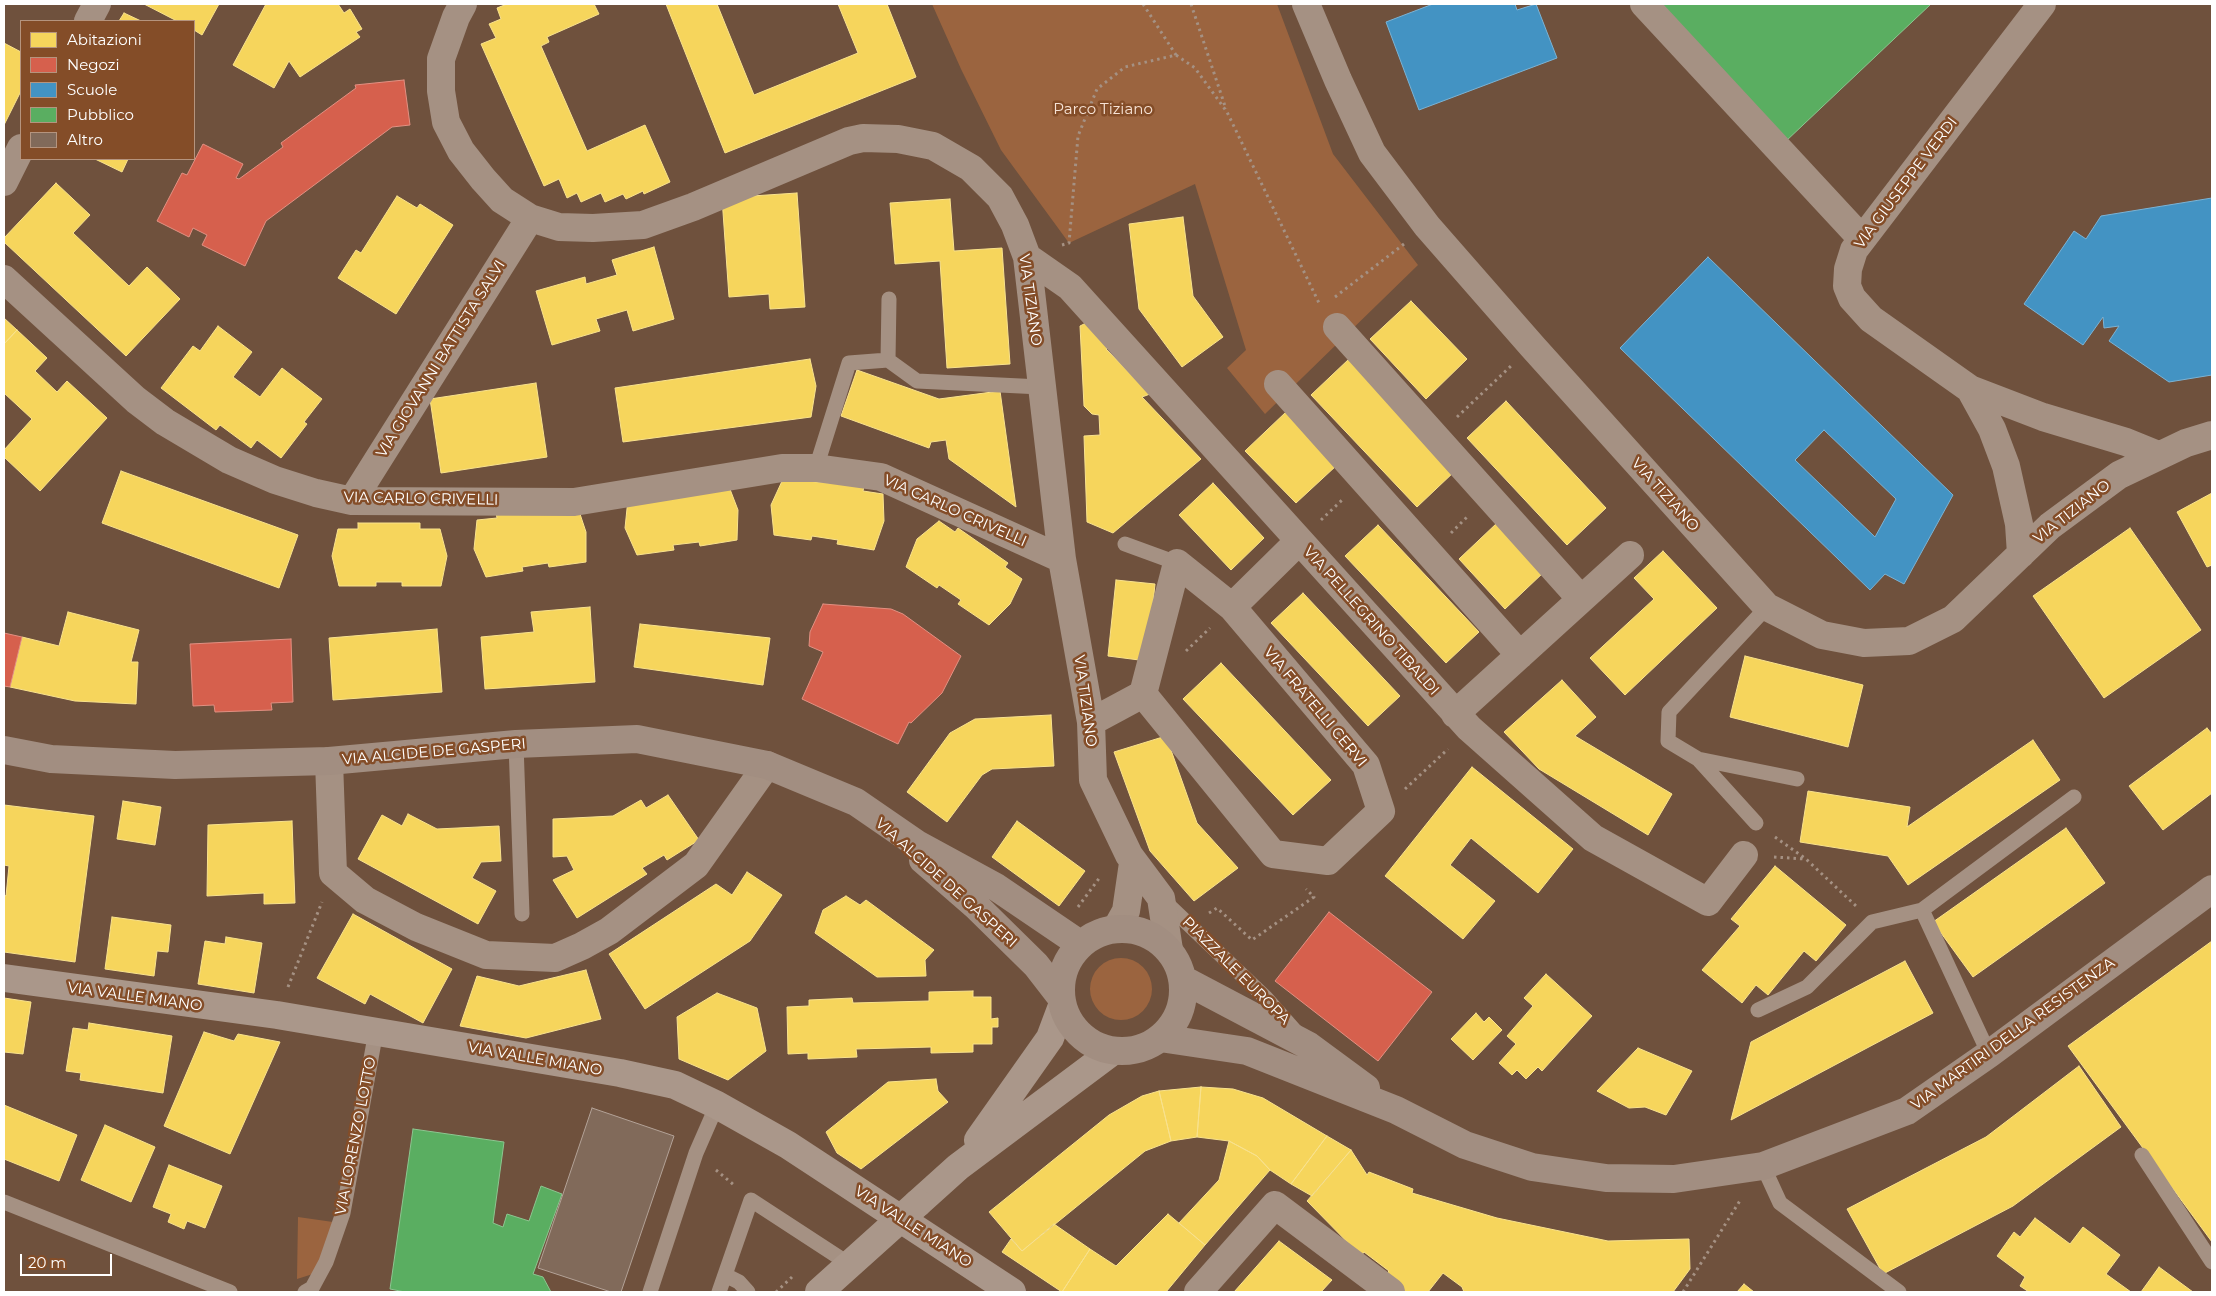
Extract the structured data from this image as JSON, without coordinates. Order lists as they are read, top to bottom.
{
  "streets": {
    "main road": ["VIA ALCIDE DE GASPERI", "PIAZZALE EUROPA", "VIA MARTIRI DELLA RESISTENZA"],
    "street": [
      "VIA GIUSEPPE VERDI",
      "VIA TIZIANO",
      "VIA GIOVANNI BATTISTA SALVI",
      "VIA CARLO CRIVELLI",
      "VIA PELLEGRINO TIBALDI",
      "VIA FRATELLI CERVI",
      "VIA VALLE MIANO"
    ],
    "lane": ["VIA LORENZO LOTTO"]
  },
  "crossings": [
    ["VIA GIUSEPPE VERDI", "VIA TIZIANO"],
    ["VIA TIZIANO", "VIA GIOVANNI BATTISTA SALVI"],
    ["VIA TIZIANO", "VIA CARLO CRIVELLI"],
    ["VIA TIZIANO", "VIA PELLEGRINO TIBALDI"],
    ["VIA TIZIANO", "PIAZZALE EUROPA"],
    ["VIA GIOVANNI BATTISTA SALVI", "VIA CARLO CRIVELLI"],
    ["VIA ALCIDE DE GASPERI", "PIAZZALE EUROPA"],
    ["VIA ALCIDE DE GASPERI", "VIA MARTIRI DELLA RESISTENZA"],
    ["PIAZZALE EUROPA", "VIA MARTIRI DELLA RESISTENZA"],
    ["VIA VALLE MIANO", "VIA LORENZO LOTTO"]
  ],
  "parks": ["Parco Tiziano"],
  "legend": [
    "Abitazioni",
    "Negozi",
    "Scuole",
    "Pubblico",
    "Altro"
  ],
  "scale_bar": "20 m"
}
